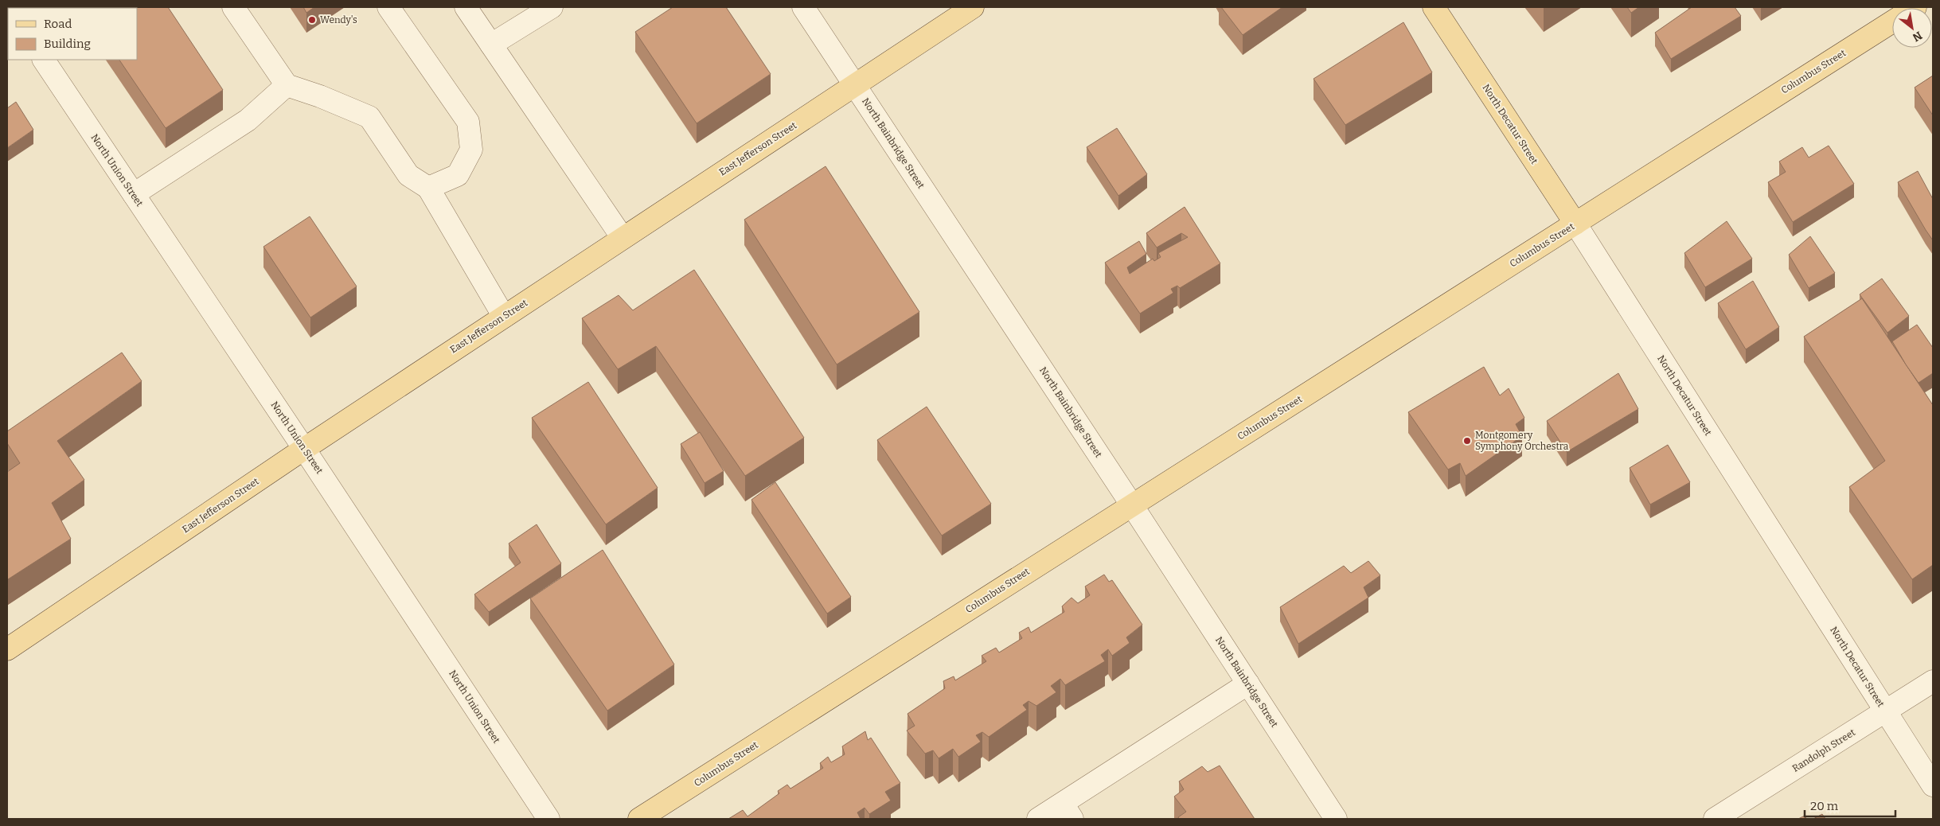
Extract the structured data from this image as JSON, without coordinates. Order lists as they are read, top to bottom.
{
  "streets": {
    "main road": ["Columbus Street", "North Decatur Street", "East Jefferson Street"],
    "street": ["North Bainbridge Street", "North Union Street", "Randolph Street"]
  },
  "crossings": [
    ["Columbus Street", "North Decatur Street"],
    ["Columbus Street", "North Bainbridge Street"],
    ["North Decatur Street", "Randolph Street"],
    ["North Bainbridge Street", "East Jefferson Street"],
    ["East Jefferson Street", "North Union Street"]
  ],
  "places": ["Wendy's", "Montgomery Symphony Orchestra"],
  "legend": ["Road", "Building"],
  "scale_bar": "20 m",
  "north": "bottom right"
}
